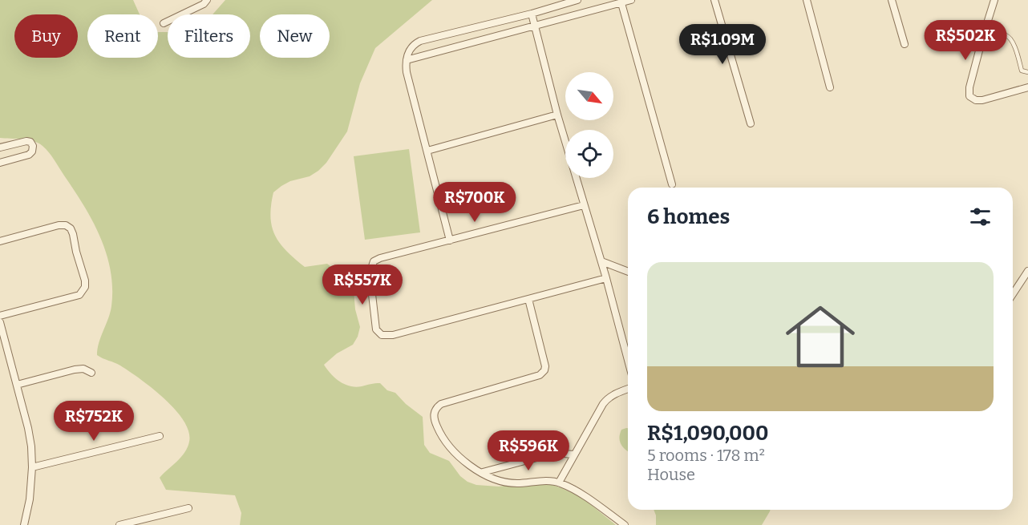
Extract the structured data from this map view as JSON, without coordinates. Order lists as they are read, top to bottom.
{
  "north": "bottom right",
  "page": {
    "chip": [
      "Buy",
      "Rent",
      "Filters",
      "New"
    ],
    "price": [
      "R$502K",
      "R$1.09M",
      "R$700K",
      "R$557K",
      "R$752K",
      "R$596K"
    ],
    "heading": "6 homes",
    "list": [
      {
        "name": "R$1,090,000",
        "note": "5 rooms · 178 m² · House"
      }
    ]
  }
}
